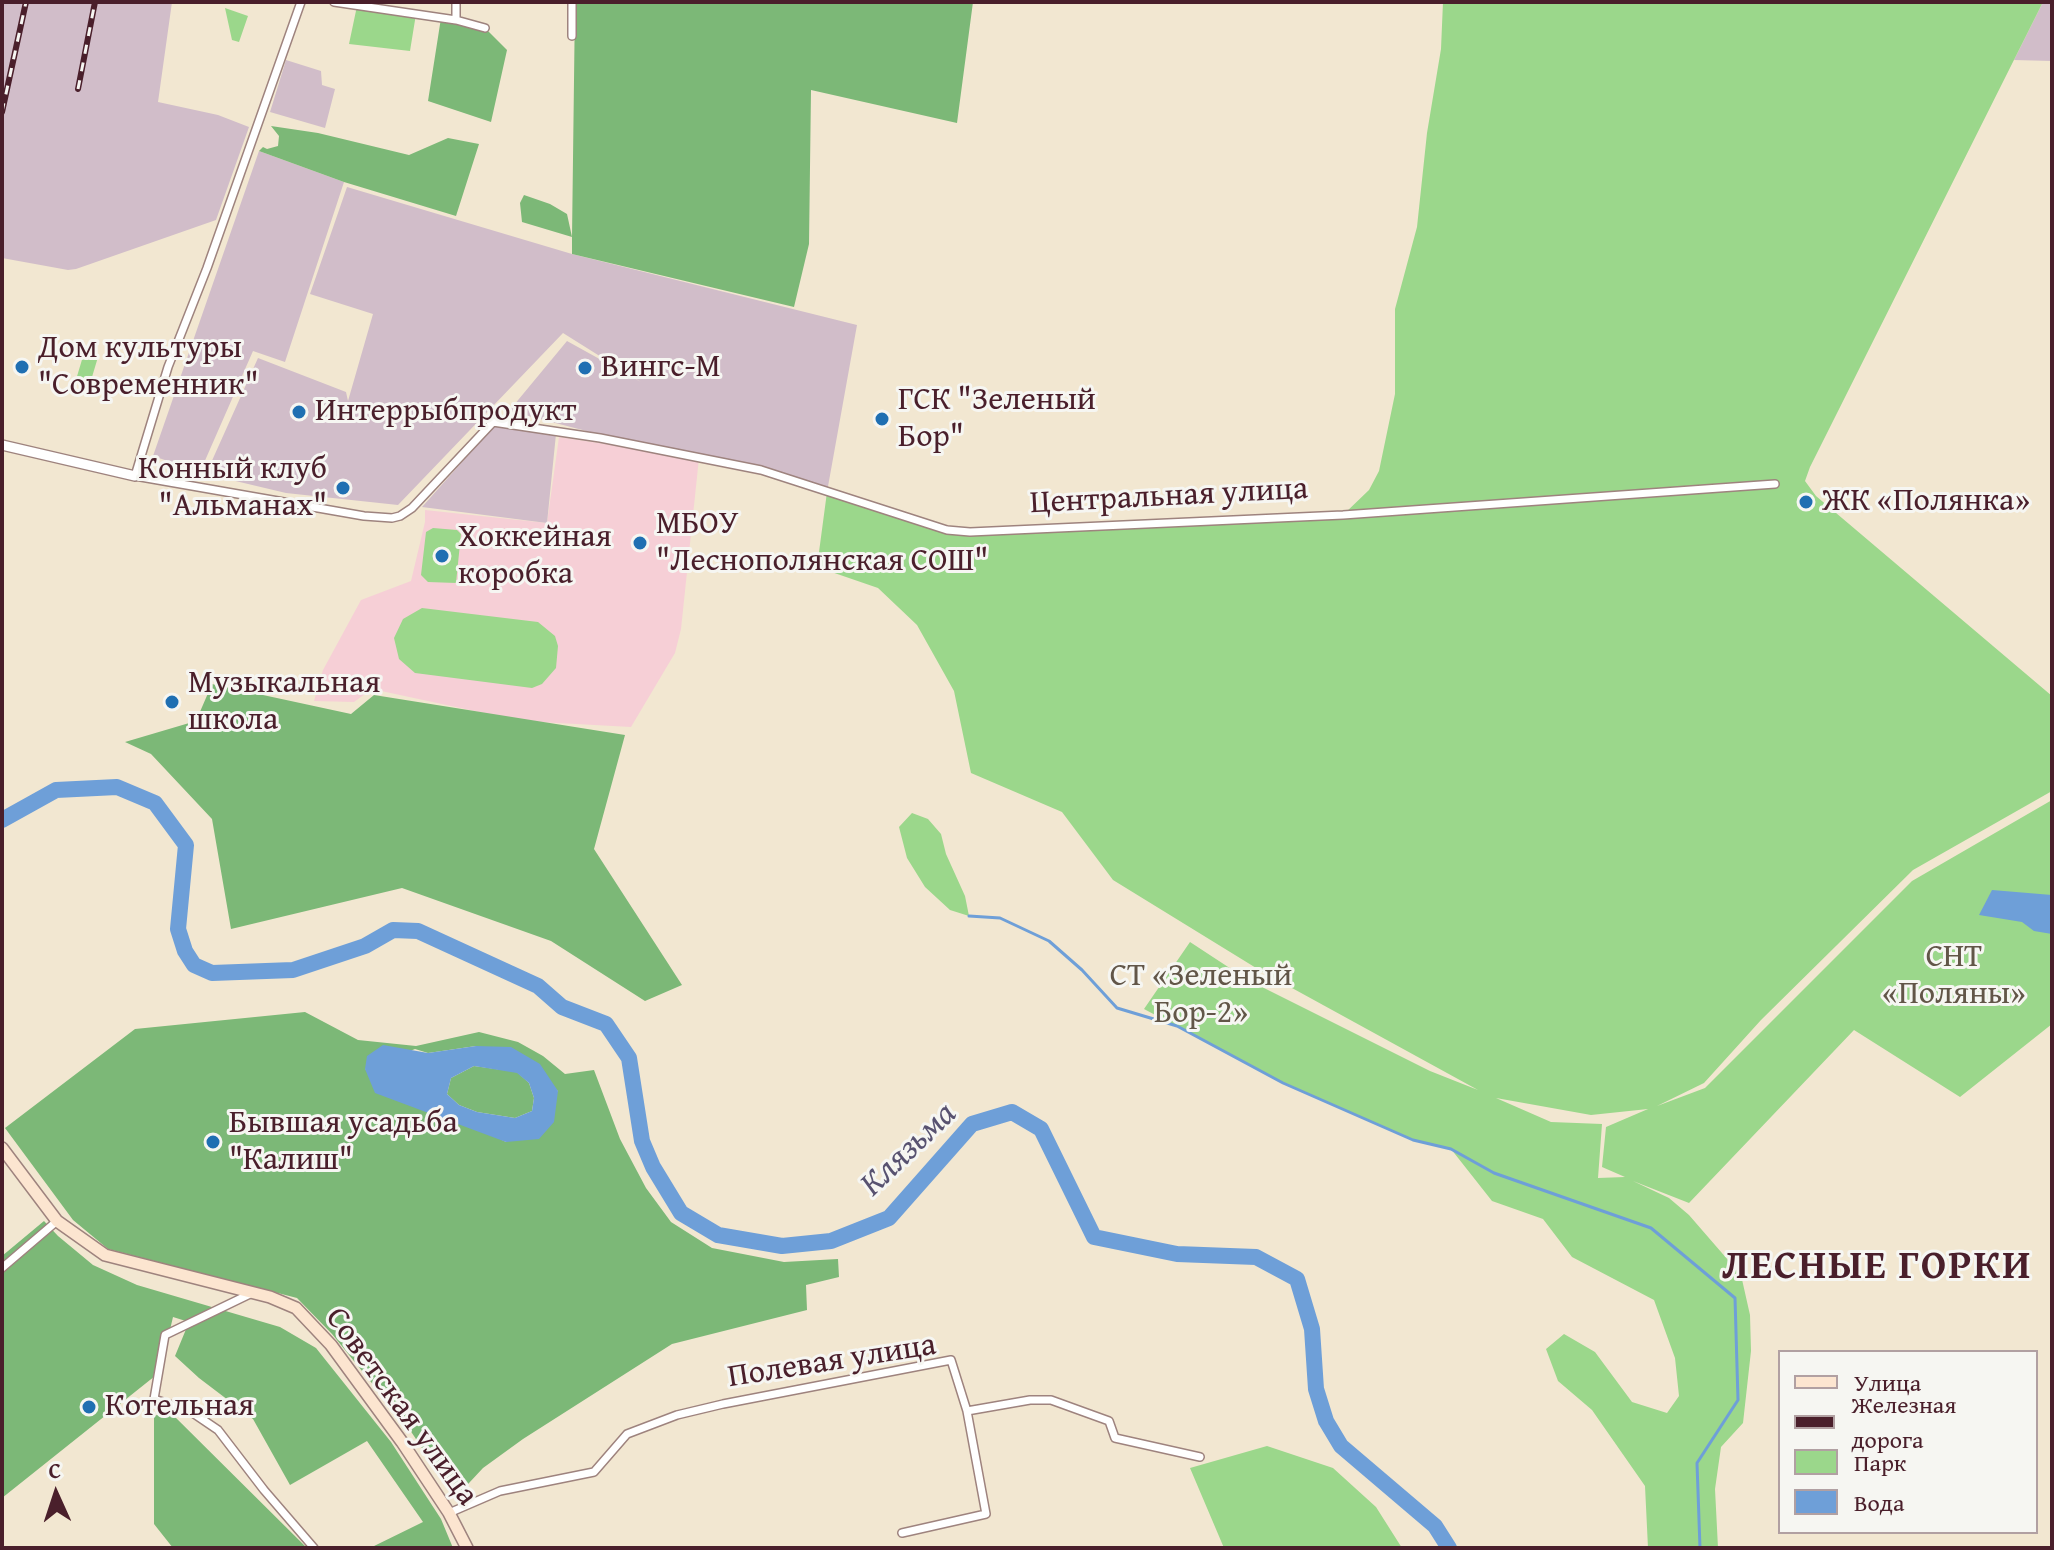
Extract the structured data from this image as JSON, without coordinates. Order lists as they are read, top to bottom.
{
  "streets": {
    "main road": ["Советская улица"],
    "street": ["Центральная улица", "Полевая улица"]
  },
  "crossings": [
    ["Полевая улица", "Советская улица"]
  ],
  "districts": ["ЛЕСНЫЕ ГОРКИ"],
  "water": ["Клязьма"],
  "parks": ["СНТ «Поляны»", "СТ «Зеленый Бор-2»"],
  "places": [
    "Дом культуры \"Современник\"",
    "Вингс-М",
    "Интеррыбпродукт",
    "ГСК \"Зеленый Бор\"",
    "Конный клуб \"Альманах\"",
    "ЖК «Полянка»",
    "МБОУ \"Леснополянская СОШ\"",
    "Хоккейная коробка",
    "Музыкальная школа",
    "Бывшая усадьба \"Калиш\"",
    "Котельная"
  ],
  "legend": [
    "Улица",
    "Железная дорога",
    "Парк",
    "Вода"
  ],
  "north": "top"
}
